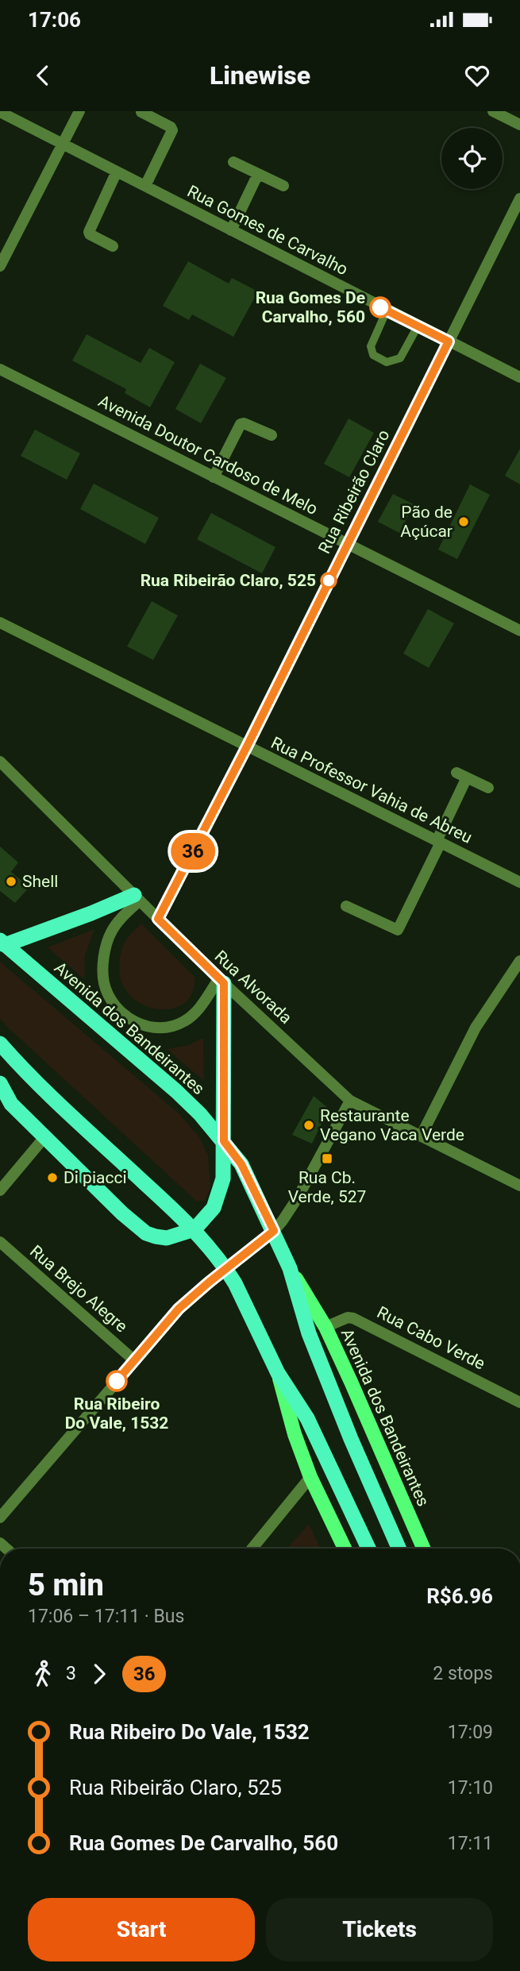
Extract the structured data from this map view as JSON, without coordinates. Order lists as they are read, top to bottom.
{
  "streets": {
    "highway": ["Avenida dos Bandeirantes"],
    "street": [
      "Rua Gomes de Carvalho",
      "Avenida Doutor Cardoso de Melo",
      "Rua Ribeirão Claro",
      "Rua Professor Vahia de Abreu",
      "Rua Alvorada",
      "Rua Brejo Alegre",
      "Rua Cabo Verde"
    ]
  },
  "crossings": [
    ["Rua Gomes de Carvalho", "Rua Ribeirão Claro"],
    ["Avenida Doutor Cardoso de Melo", "Rua Ribeirão Claro"],
    ["Rua Ribeirão Claro", "Rua Professor Vahia de Abreu"],
    ["Rua Ribeirão Claro", "Rua Alvorada"],
    ["Avenida dos Bandeirantes", "Rua Cabo Verde"]
  ],
  "places": {
    "other": [
      "Rua Gomes De Carvalho, 560",
      "Pão de Açúcar",
      "Rua Ribeirão Claro, 525",
      "Shell",
      "Restaurante Vegano Vaca Verde",
      "Di piacci",
      "Rua Ribeiro Do Vale, 1532"
    ],
    "transit": ["Rua Cb. Verde, 527"]
  },
  "lines": ["bus line 36"],
  "page": {
    "status": "17:06",
    "header": "Linewise",
    "on_map": "36",
    "heading": ["5 min", "17:06 – 17:11 · Bus", "R$6.96"],
    "legs": ["3", "36", "2 stops"],
    "list": [
      {
        "name": "Rua Ribeiro Do Vale, 1532",
        "value": "17:09"
      },
      {
        "name": "Rua Ribeirão Claro, 525",
        "value": "17:10"
      },
      {
        "name": "Rua Gomes De Carvalho, 560",
        "value": "17:11"
      }
    ],
    "buttons": ["Start", "Tickets"]
  }
}
